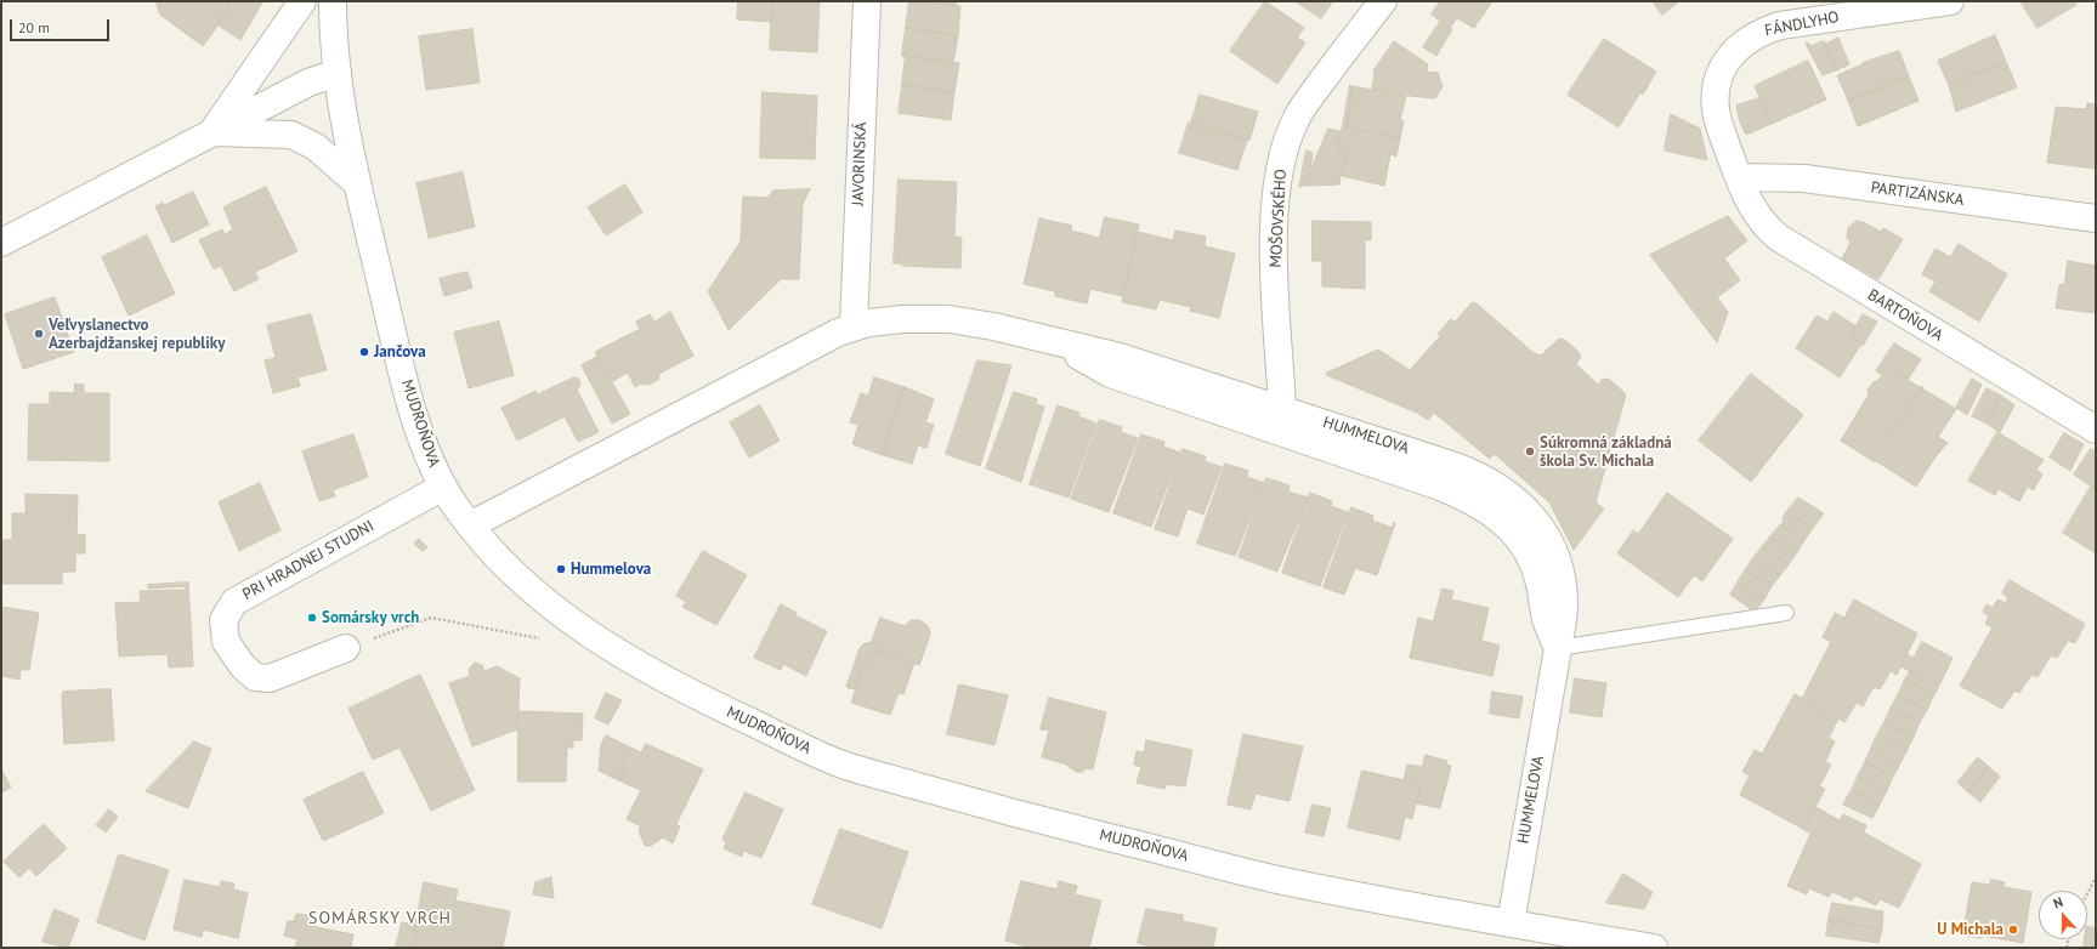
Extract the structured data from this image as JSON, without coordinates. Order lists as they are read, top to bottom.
{
  "streets": {
    "street": [
      "FÁNDLYHO",
      "JAVORINSKÁ",
      "PARTIZÁNSKA",
      "MOŠOVSKÉHO",
      "BARTOŇOVA",
      "MUDROŇOVA",
      "HUMMELOVA",
      "PRI HRADNEJ STUDNI"
    ]
  },
  "crossings": [
    ["FÁNDLYHO", "PARTIZÁNSKA"],
    ["FÁNDLYHO", "BARTOŇOVA"],
    ["JAVORINSKÁ", "HUMMELOVA"],
    ["PARTIZÁNSKA", "BARTOŇOVA"],
    ["MOŠOVSKÉHO", "HUMMELOVA"],
    ["MUDROŇOVA", "HUMMELOVA"],
    ["MUDROŇOVA", "PRI HRADNEJ STUDNI"]
  ],
  "districts": ["SOMÁRSKY VRCH"],
  "places": [
    "Veľvyslanectvo Azerbajdžanskej republiky",
    "Jančova",
    "Súkromná základná škola Sv. Michala",
    "Hummelova",
    "Somársky vrch",
    "U Michala"
  ],
  "scale_bar": "20 m",
  "north": "top"
}
